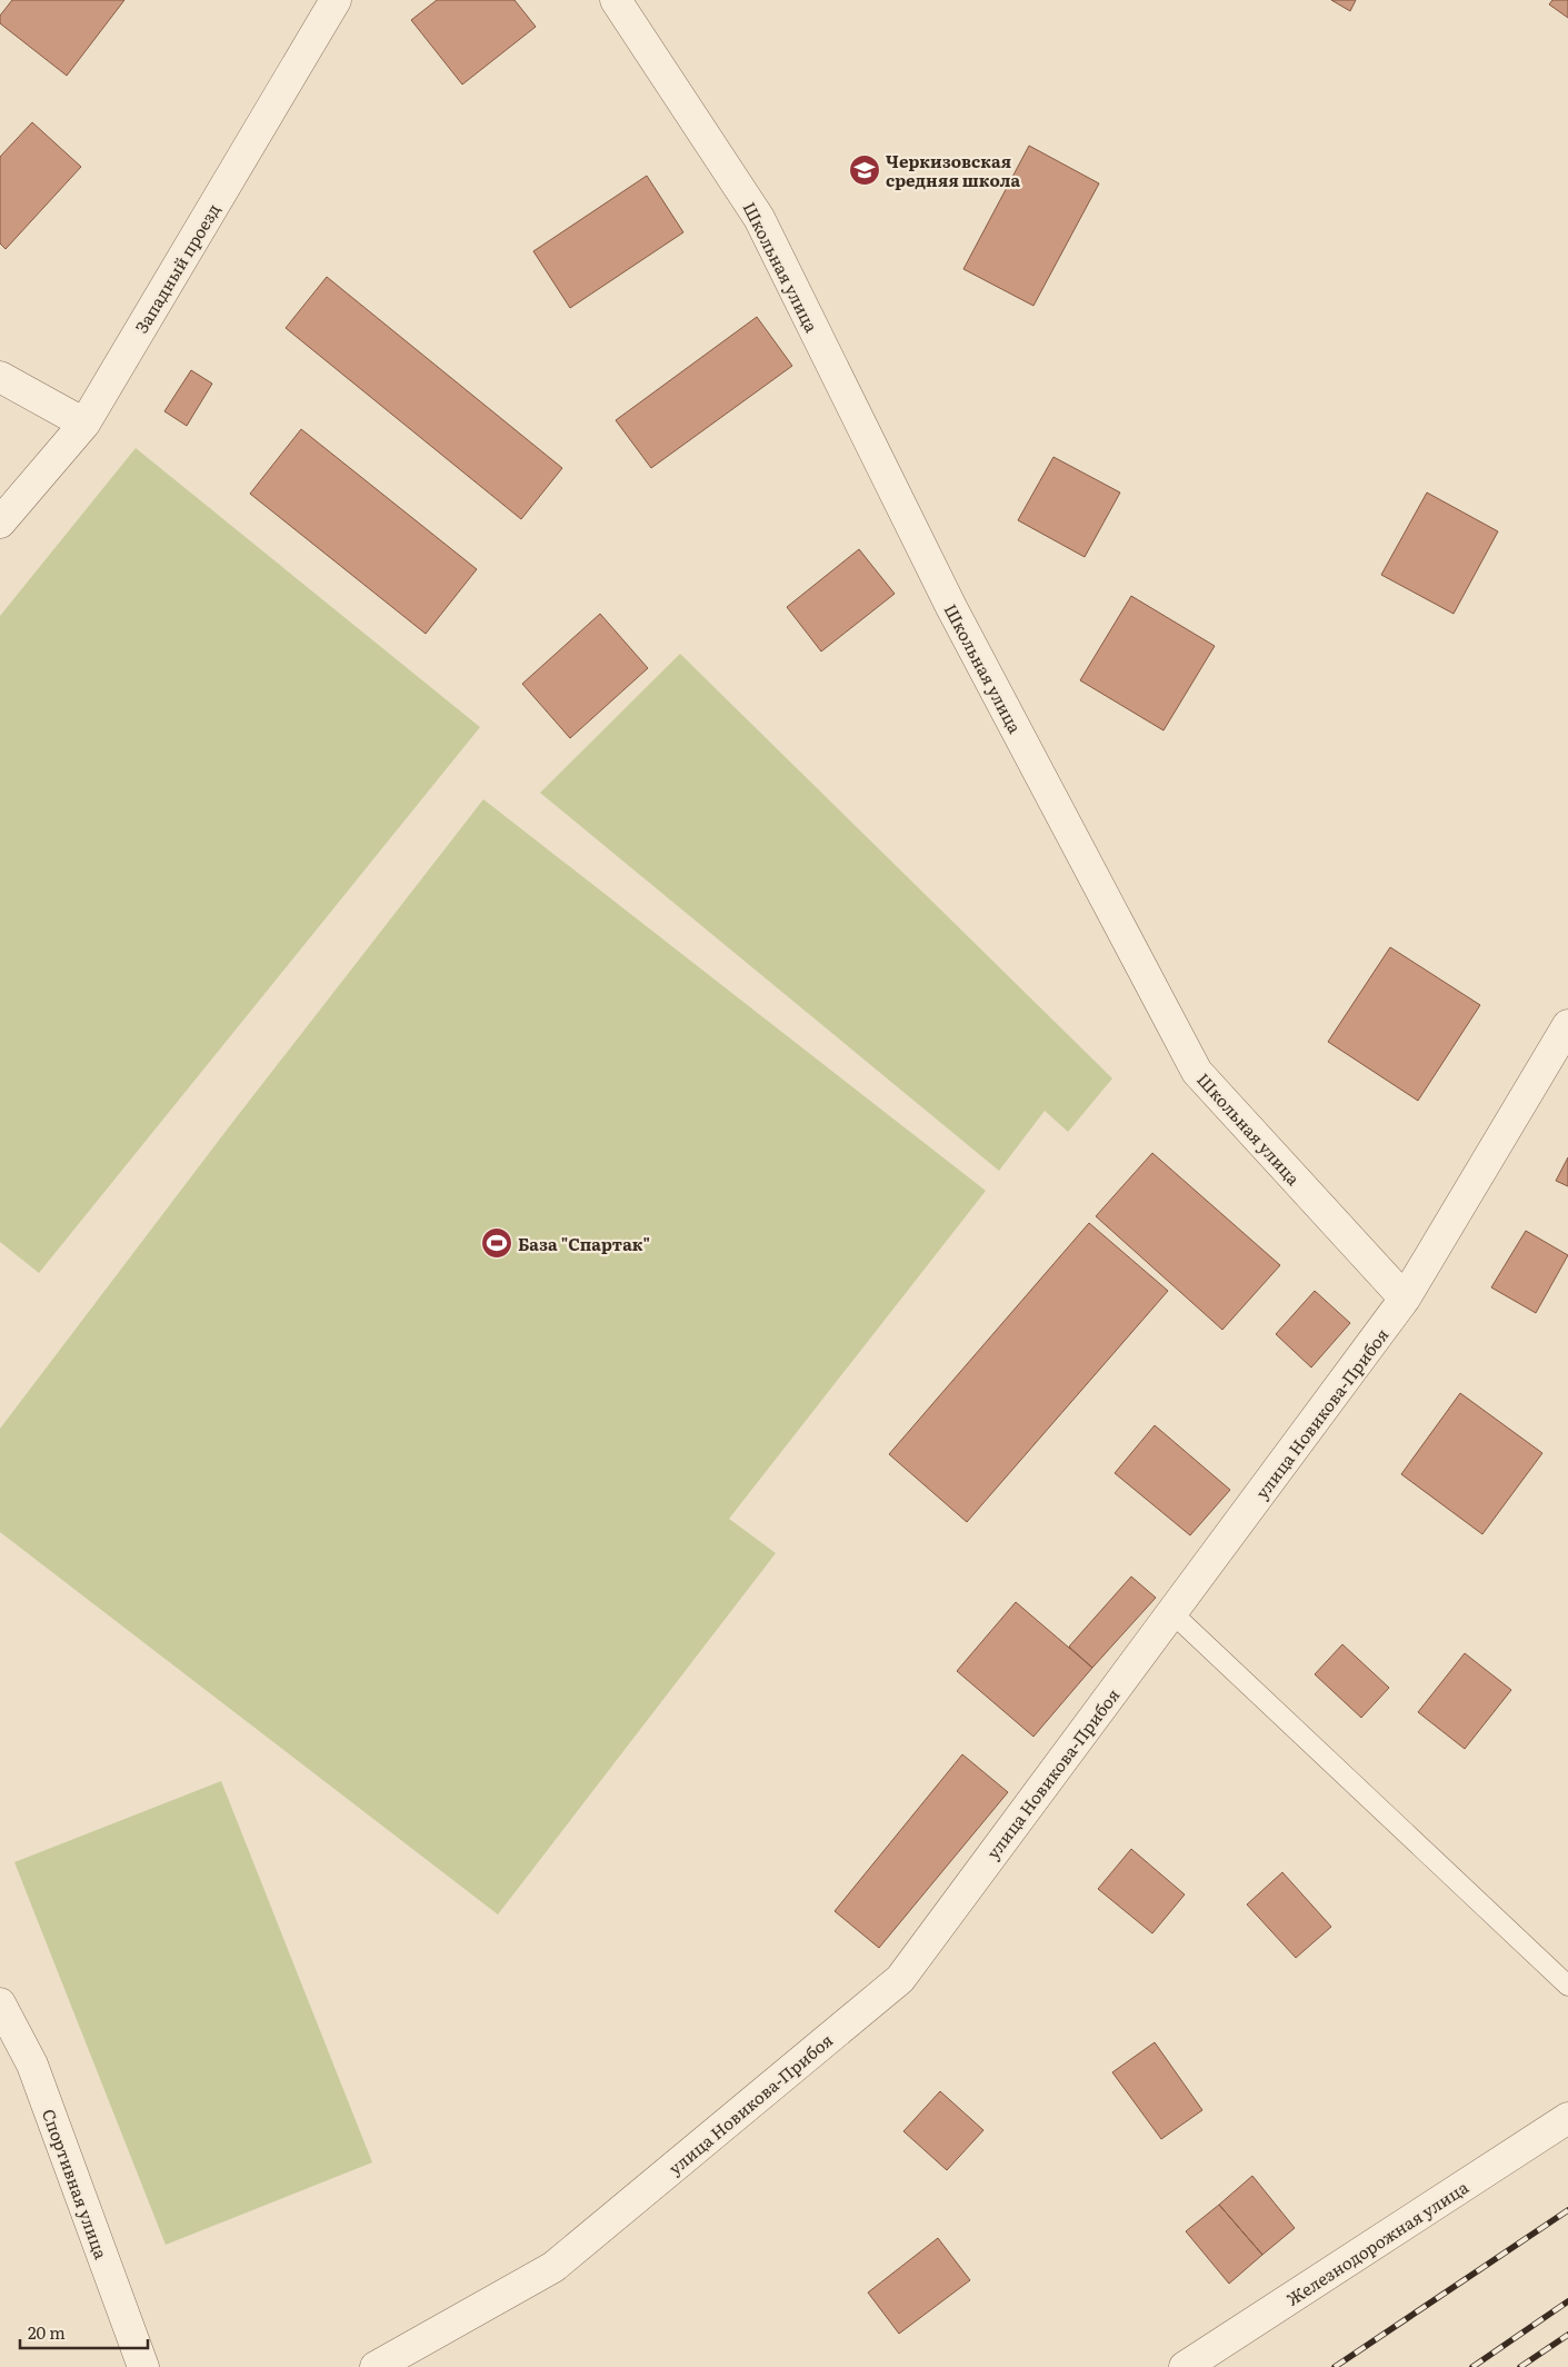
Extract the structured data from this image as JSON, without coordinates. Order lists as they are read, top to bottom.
{
  "streets": {
    "street": [
      "Школьная улица",
      "Западный проезд",
      "улица Новикова-Прибоя",
      "Спортивная улица",
      "Железнодорожная улица"
    ]
  },
  "crossings": [
    ["Школьная улица", "улица Новикова-Прибоя"]
  ],
  "places": {
    "school or university": ["Черкизовская средняя школа"],
    "sports": ["База \"Спартак\""]
  },
  "scale_bar": "20 m"
}
